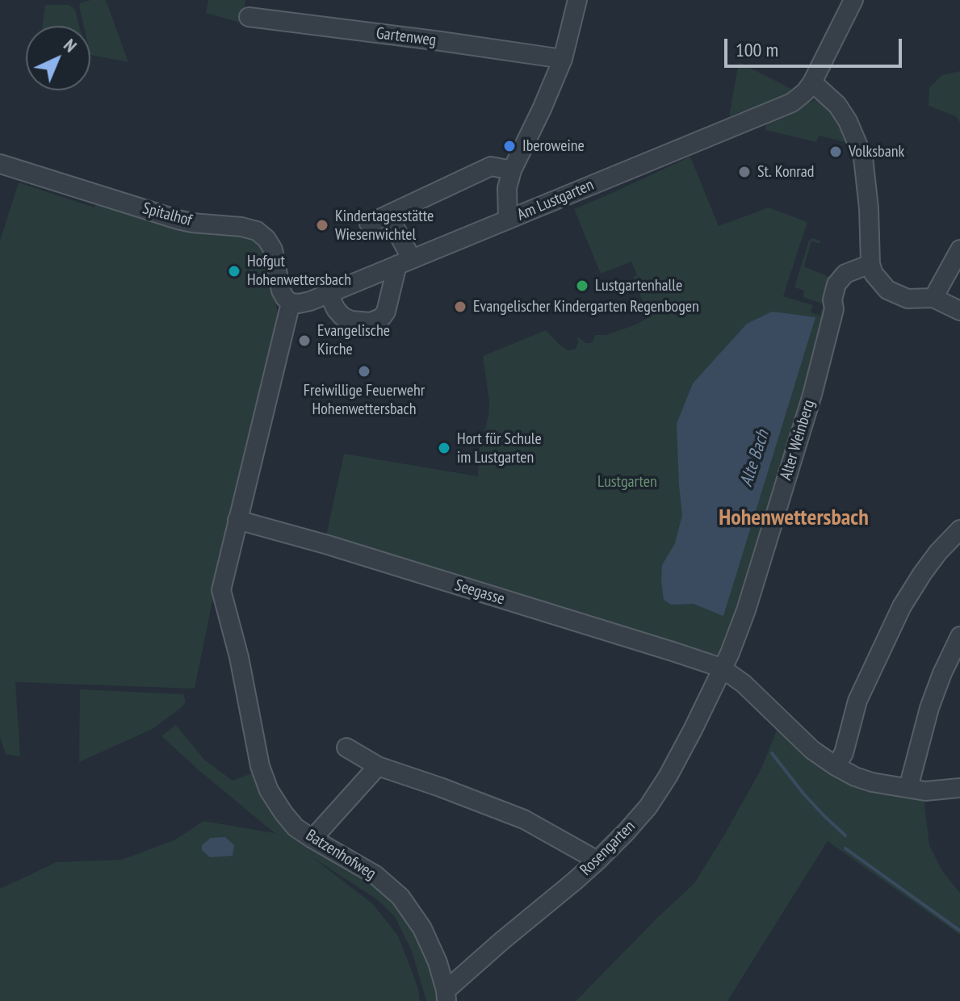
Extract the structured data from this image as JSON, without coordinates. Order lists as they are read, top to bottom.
{
  "streets": {
    "street": [
      "Gartenweg",
      "Am Lustgarten",
      "Spitalhof",
      "Alter Weinberg",
      "Seegasse",
      "Rosengarten",
      "Batzenhofweg"
    ]
  },
  "crossings": [
    ["Am Lustgarten", "Spitalhof"],
    ["Alter Weinberg", "Seegasse"],
    ["Alter Weinberg", "Rosengarten"],
    ["Seegasse", "Rosengarten"],
    ["Seegasse", "Batzenhofweg"],
    ["Rosengarten", "Batzenhofweg"]
  ],
  "districts": ["Hohenwettersbach"],
  "water": ["Alte Bach"],
  "parks": ["Lustgarten"],
  "places": [
    "Iberoweine",
    "Volksbank",
    "St. Konrad",
    "Kindertagesstätte Wiesenwichtel",
    "Hofgut Hohenwettersbach",
    "Lustgartenhalle",
    "Evangelischer Kindergarten Regenbogen",
    "Evangelische Kirche",
    "Freiwillige Feuerwehr Hohenwettersbach",
    "Hort für Schule im Lustgarten"
  ],
  "scale_bar": "100 m",
  "north": "top right"
}
